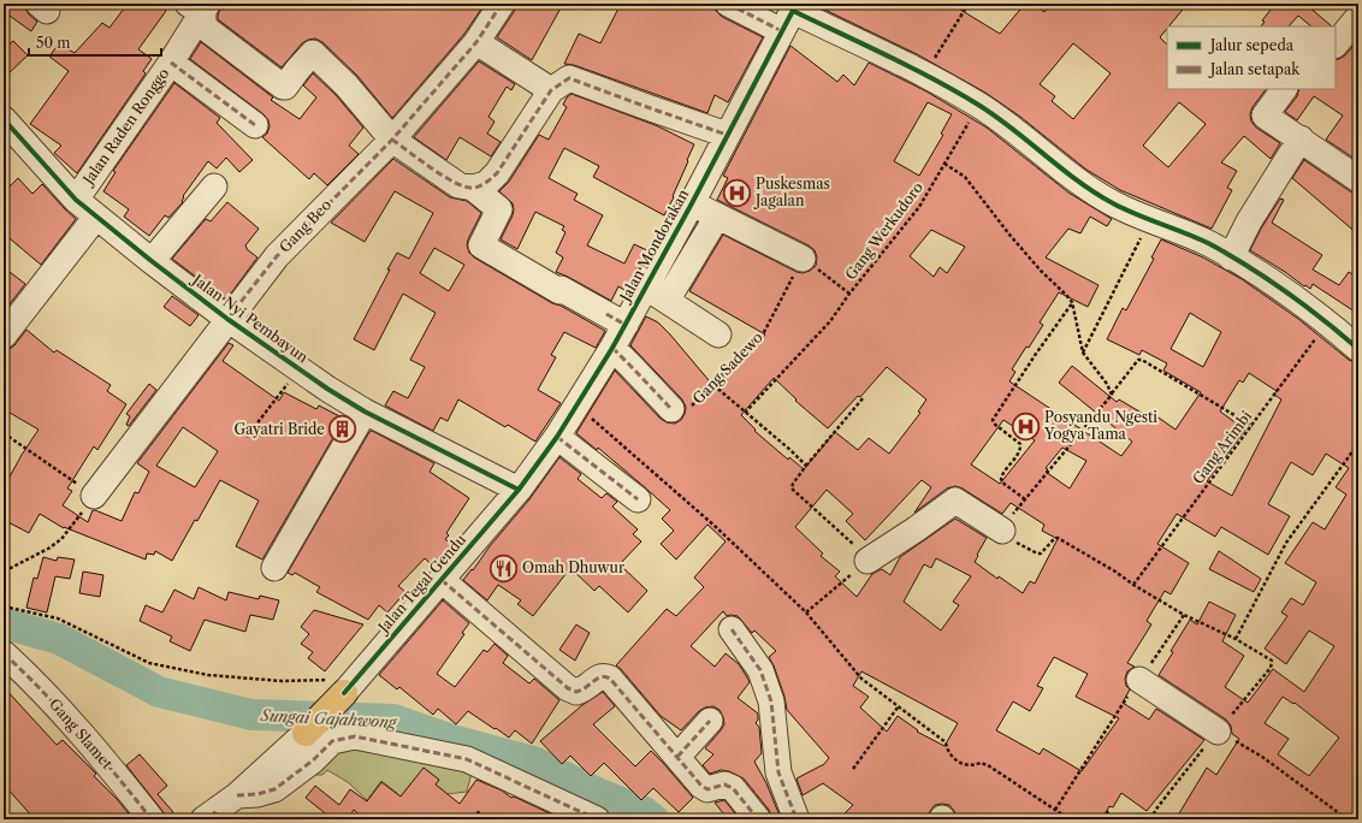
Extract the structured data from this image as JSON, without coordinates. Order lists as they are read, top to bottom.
{
  "streets": {
    "main road": ["Jalan Tegal Gendu"],
    "street": [
      "Jalan Raden Ronggo",
      "Gang Beo",
      "Jalan Mondorakan",
      "Jalan Nyi Pembayun",
      "Gang Slamet"
    ],
    "path": ["Gang Werkudoro", "Gang Sadewo", "Gang Arimbi"]
  },
  "crossings": [
    ["Jalan Raden Ronggo", "Jalan Nyi Pembayun"],
    ["Gang Beo", "Jalan Nyi Pembayun"],
    ["Jalan Mondorakan", "Jalan Nyi Pembayun"],
    ["Jalan Mondorakan", "Jalan Tegal Gendu"],
    ["Jalan Nyi Pembayun", "Jalan Tegal Gendu"]
  ],
  "water": ["Sungai Gajahwong"],
  "places": {
    "hospital": ["Puskesmas Jagalan", "Posyandu Ngesti Yogya Tama"],
    "building": ["Gayatri Bride"],
    "restaurant": ["Omah Dhuwur"]
  },
  "legend": ["Jalur sepeda", "Jalan setapak"],
  "scale_bar": "50 m"
}
